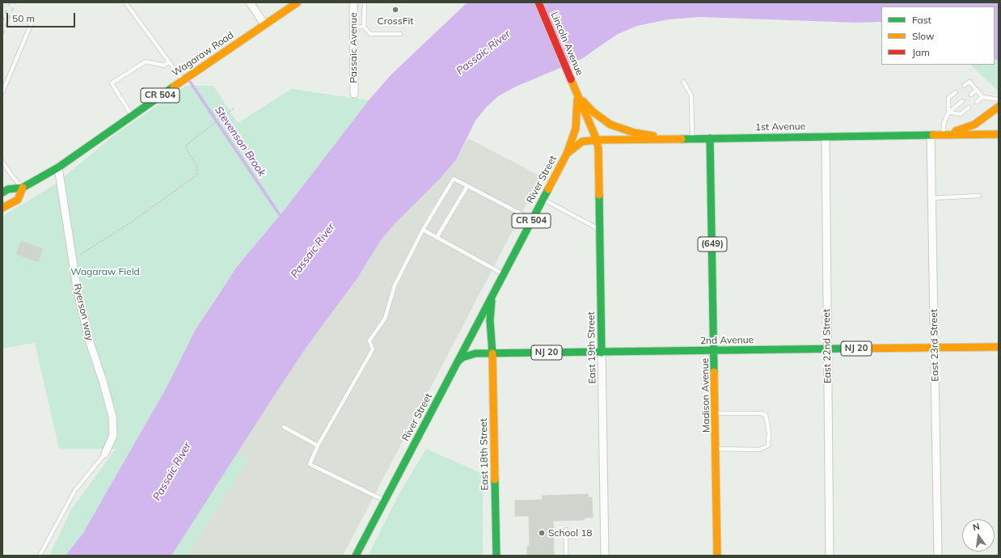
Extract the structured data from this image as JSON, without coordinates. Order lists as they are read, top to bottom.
{
  "streets": {
    "main road": [
      "Lincoln Avenue",
      "Wagaraw Road",
      "CR 504",
      "1st Avenue",
      "River Street",
      "(649)",
      "2nd Avenue",
      "East 19th Street",
      "NJ 20",
      "Madison Avenue",
      "East 18th Street"
    ],
    "street": [
      "Passaic Avenue",
      "Ryerson way",
      "East 23rd Street",
      "East 22nd Street"
    ]
  },
  "crossings": [
    ["Lincoln Avenue", "CR 504"],
    ["Lincoln Avenue", "1st Avenue"],
    ["Lincoln Avenue", "River Street"],
    ["Lincoln Avenue", "East 19th Street"],
    ["Wagaraw Road", "Ryerson way"],
    ["CR 504", "1st Avenue"],
    ["CR 504", "River Street"],
    ["1st Avenue", "River Street"],
    ["1st Avenue", "East 23rd Street"],
    ["1st Avenue", "East 22nd Street"],
    ["1st Avenue", "East 19th Street"],
    ["1st Avenue", "Madison Avenue"],
    ["River Street", "2nd Avenue"],
    ["River Street", "East 18th Street"],
    ["2nd Avenue", "East 23rd Street"],
    ["2nd Avenue", "East 22nd Street"],
    ["2nd Avenue", "East 19th Street"],
    ["2nd Avenue", "Madison Avenue"],
    ["2nd Avenue", "East 18th Street"]
  ],
  "water": ["Passaic River", "Stevenson Brook"],
  "parks": ["Wagaraw Field"],
  "places": ["CrossFit", "School 18"],
  "legend": ["Fast", "Slow", "Jam"],
  "scale_bar": "50 m",
  "north": "top"
}
